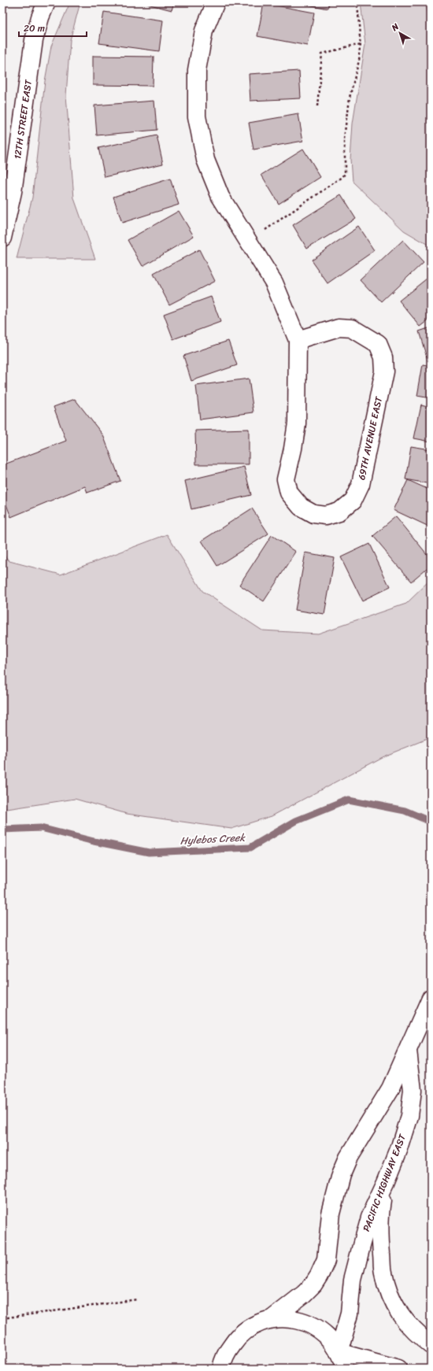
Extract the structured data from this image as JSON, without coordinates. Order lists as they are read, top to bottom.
{
  "streets": {
    "main road": ["12TH STREET EAST", "69TH AVENUE EAST", "PACIFIC HIGHWAY EAST"]
  },
  "water": ["Hylebos Creek"],
  "scale_bar": "20 m",
  "north": "top left"
}
